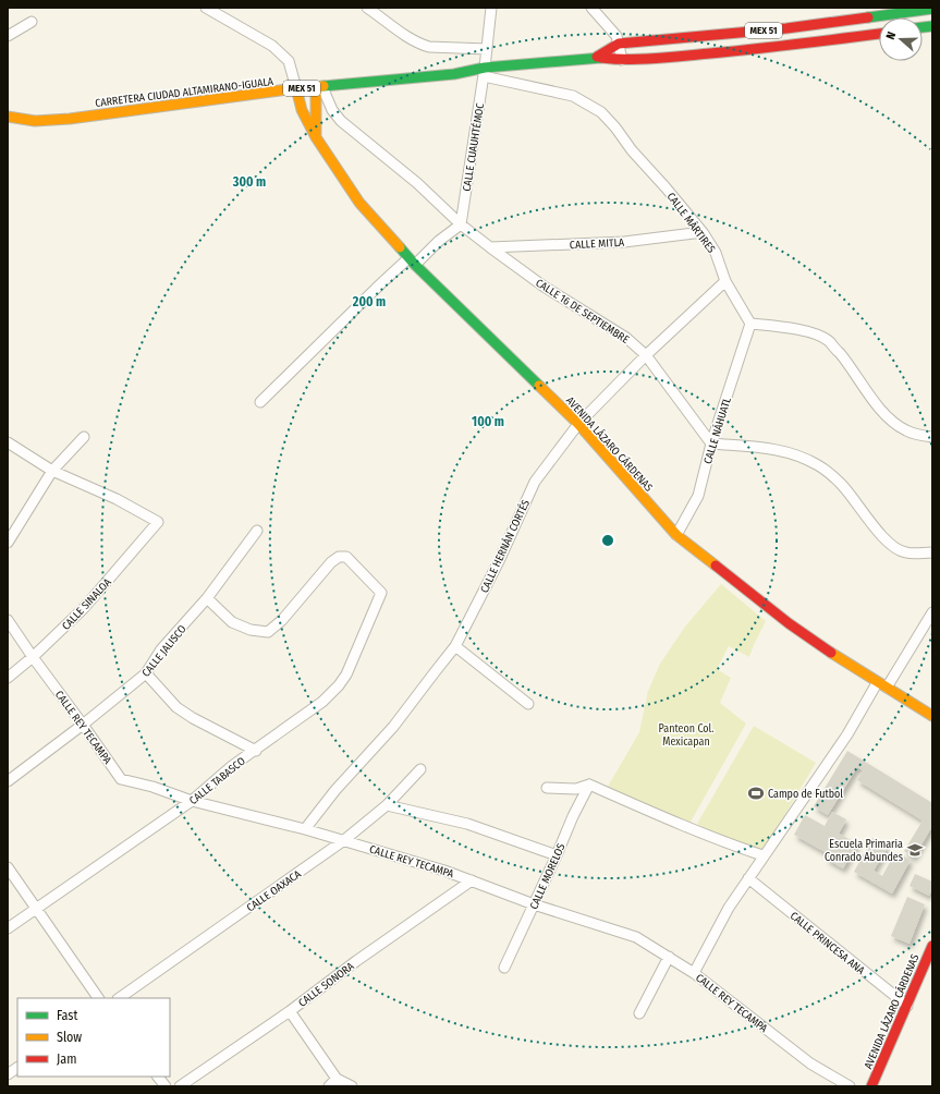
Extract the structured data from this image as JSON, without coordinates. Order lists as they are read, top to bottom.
{
  "streets": {
    "main road": ["MEX 51", "CARRETERA CIUDAD ALTAMIRANO-IGUALA", "AVENIDA LÁZARO CÁRDENAS"],
    "street": [
      "CALLE CUAUHTÉMOC",
      "CALLE MÁRTIRES",
      "CALLE MITLA",
      "CALLE 16 DE SEPTIEMBRE",
      "CALLE NÁHUATL",
      "CALLE HERNÁN CORTÉS",
      "CALLE SINALOA",
      "CALLE JALISCO",
      "CALLE REY TECAMPA",
      "CALLE TABASCO",
      "CALLE MORELOS",
      "CALLE OAXACA",
      "CALLE PRINCESA ANA",
      "CALLE SONORA"
    ]
  },
  "crossings": [
    ["CARRETERA CIUDAD ALTAMIRANO-IGUALA", "CALLE CUAUHTÉMOC"],
    ["CARRETERA CIUDAD ALTAMIRANO-IGUALA", "CALLE MÁRTIRES"],
    ["CARRETERA CIUDAD ALTAMIRANO-IGUALA", "CALLE 16 DE SEPTIEMBRE"],
    ["CARRETERA CIUDAD ALTAMIRANO-IGUALA", "AVENIDA LÁZARO CÁRDENAS"],
    ["CALLE CUAUHTÉMOC", "CALLE MÁRTIRES"],
    ["CALLE CUAUHTÉMOC", "CALLE 16 DE SEPTIEMBRE"],
    ["CALLE MÁRTIRES", "CALLE MITLA"],
    ["CALLE MÁRTIRES", "CALLE NÁHUATL"],
    ["CALLE MÁRTIRES", "CALLE HERNÁN CORTÉS"],
    ["CALLE MITLA", "CALLE 16 DE SEPTIEMBRE"],
    ["CALLE 16 DE SEPTIEMBRE", "CALLE NÁHUATL"],
    ["CALLE 16 DE SEPTIEMBRE", "CALLE HERNÁN CORTÉS"],
    ["CALLE NÁHUATL", "AVENIDA LÁZARO CÁRDENAS"],
    ["AVENIDA LÁZARO CÁRDENAS", "CALLE HERNÁN CORTÉS"],
    ["AVENIDA LÁZARO CÁRDENAS", "CALLE PRINCESA ANA"],
    ["CALLE HERNÁN CORTÉS", "CALLE REY TECAMPA"],
    ["CALLE SINALOA", "CALLE REY TECAMPA"],
    ["CALLE JALISCO", "CALLE REY TECAMPA"],
    ["CALLE JALISCO", "CALLE TABASCO"],
    ["CALLE REY TECAMPA", "CALLE TABASCO"],
    ["CALLE REY TECAMPA", "CALLE MORELOS"],
    ["CALLE REY TECAMPA", "CALLE OAXACA"],
    ["CALLE REY TECAMPA", "CALLE SONORA"]
  ],
  "parks": ["Panteon Col. Mexicapan"],
  "places": {
    "sports": ["Campo de Futbol"],
    "school or university": ["Escuela Primaria Conrado Abundes"]
  },
  "legend": ["Fast", "Slow", "Jam"],
  "north": "left",
  "rings": ["300 m", "200 m", "100 m"]
}
